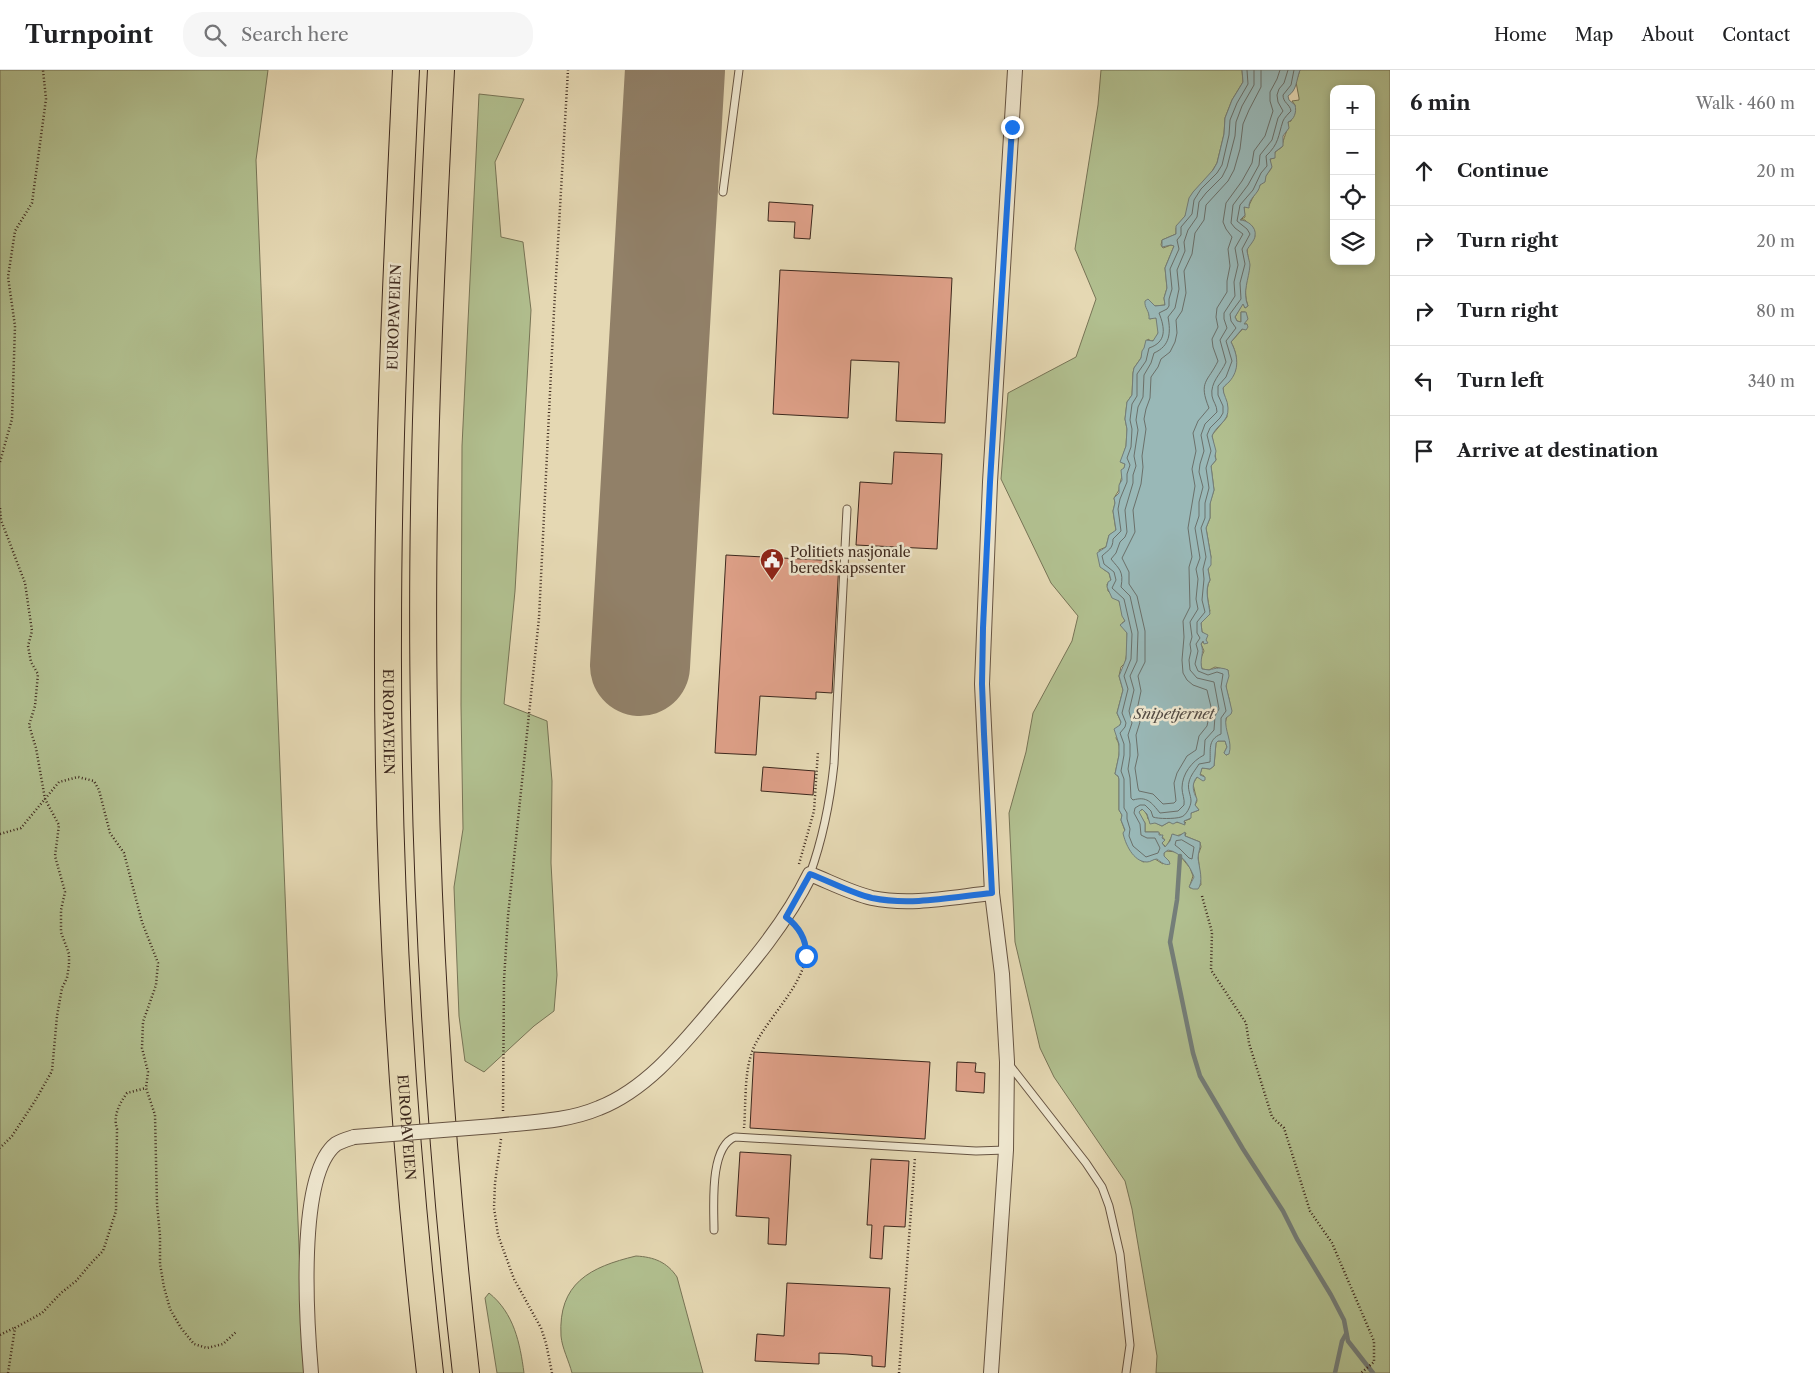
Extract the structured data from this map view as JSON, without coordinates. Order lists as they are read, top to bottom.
{
  "streets": {
    "highway": ["EUROPAVEIEN"]
  },
  "water": ["Snipetjernet"],
  "places": {
    "public building": ["Politiets nasjonale beredskapssenter"]
  },
  "page": {
    "header": "Turnpoint",
    "search": "Search here",
    "nav": [
      "Home",
      "Map",
      "About",
      "Contact"
    ],
    "heading": ["6 min", "Walk · 460 m"],
    "map_buttons": ["+", "−"],
    "list": [
      ["Continue", "20 m"],
      ["Turn right", "20 m"],
      ["Turn right", "80 m"],
      ["Turn left", "340 m"],
      "Arrive at destination"
    ]
  }
}
